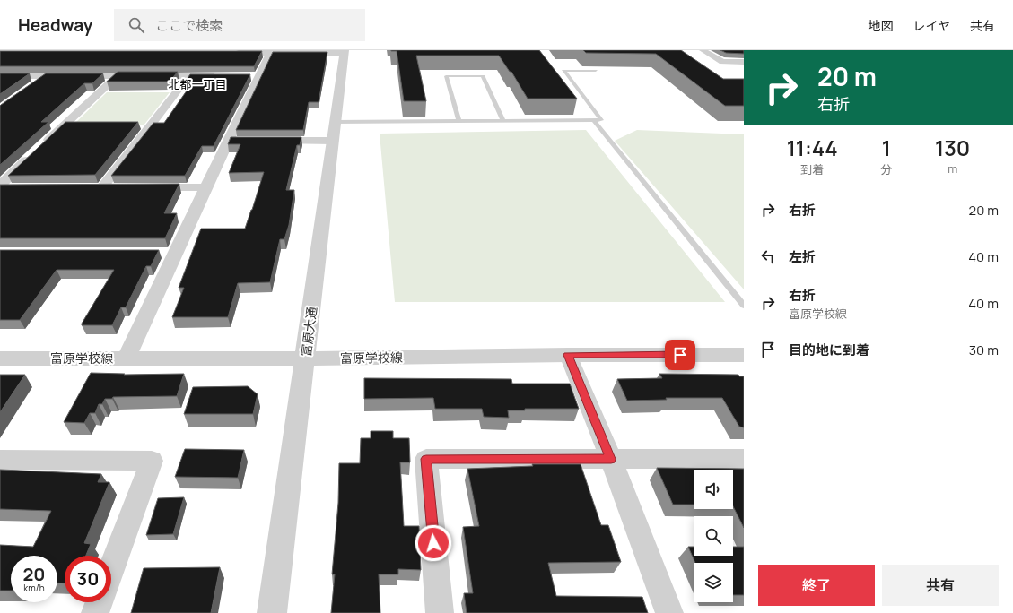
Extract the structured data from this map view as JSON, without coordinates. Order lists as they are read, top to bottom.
{
  "streets": {
    "street": ["富原大通", "富原学校線"]
  },
  "crossings": [
    ["富原大通", "富原学校線"]
  ],
  "districts": ["北都一丁目"],
  "page": {
    "header": "Headway",
    "search": "ここで検索",
    "nav": ["地図", "レイヤ", "共有"],
    "turn": ["20 m", "右折"],
    "eta": [
      "11:44",
      "到着",
      "1",
      "分",
      "130",
      "m"
    ],
    "list": [
      {
        "name": "右折",
        "value": "20 m"
      },
      {
        "name": "左折",
        "value": "40 m"
      },
      {
        "name": "右折",
        "note": "富原学校線",
        "value": "40 m"
      },
      {
        "name": "目的地に到着",
        "value": "30 m"
      }
    ],
    "speed": "20 km/h",
    "limit": "30",
    "buttons": ["終了", "共有"]
  }
}
